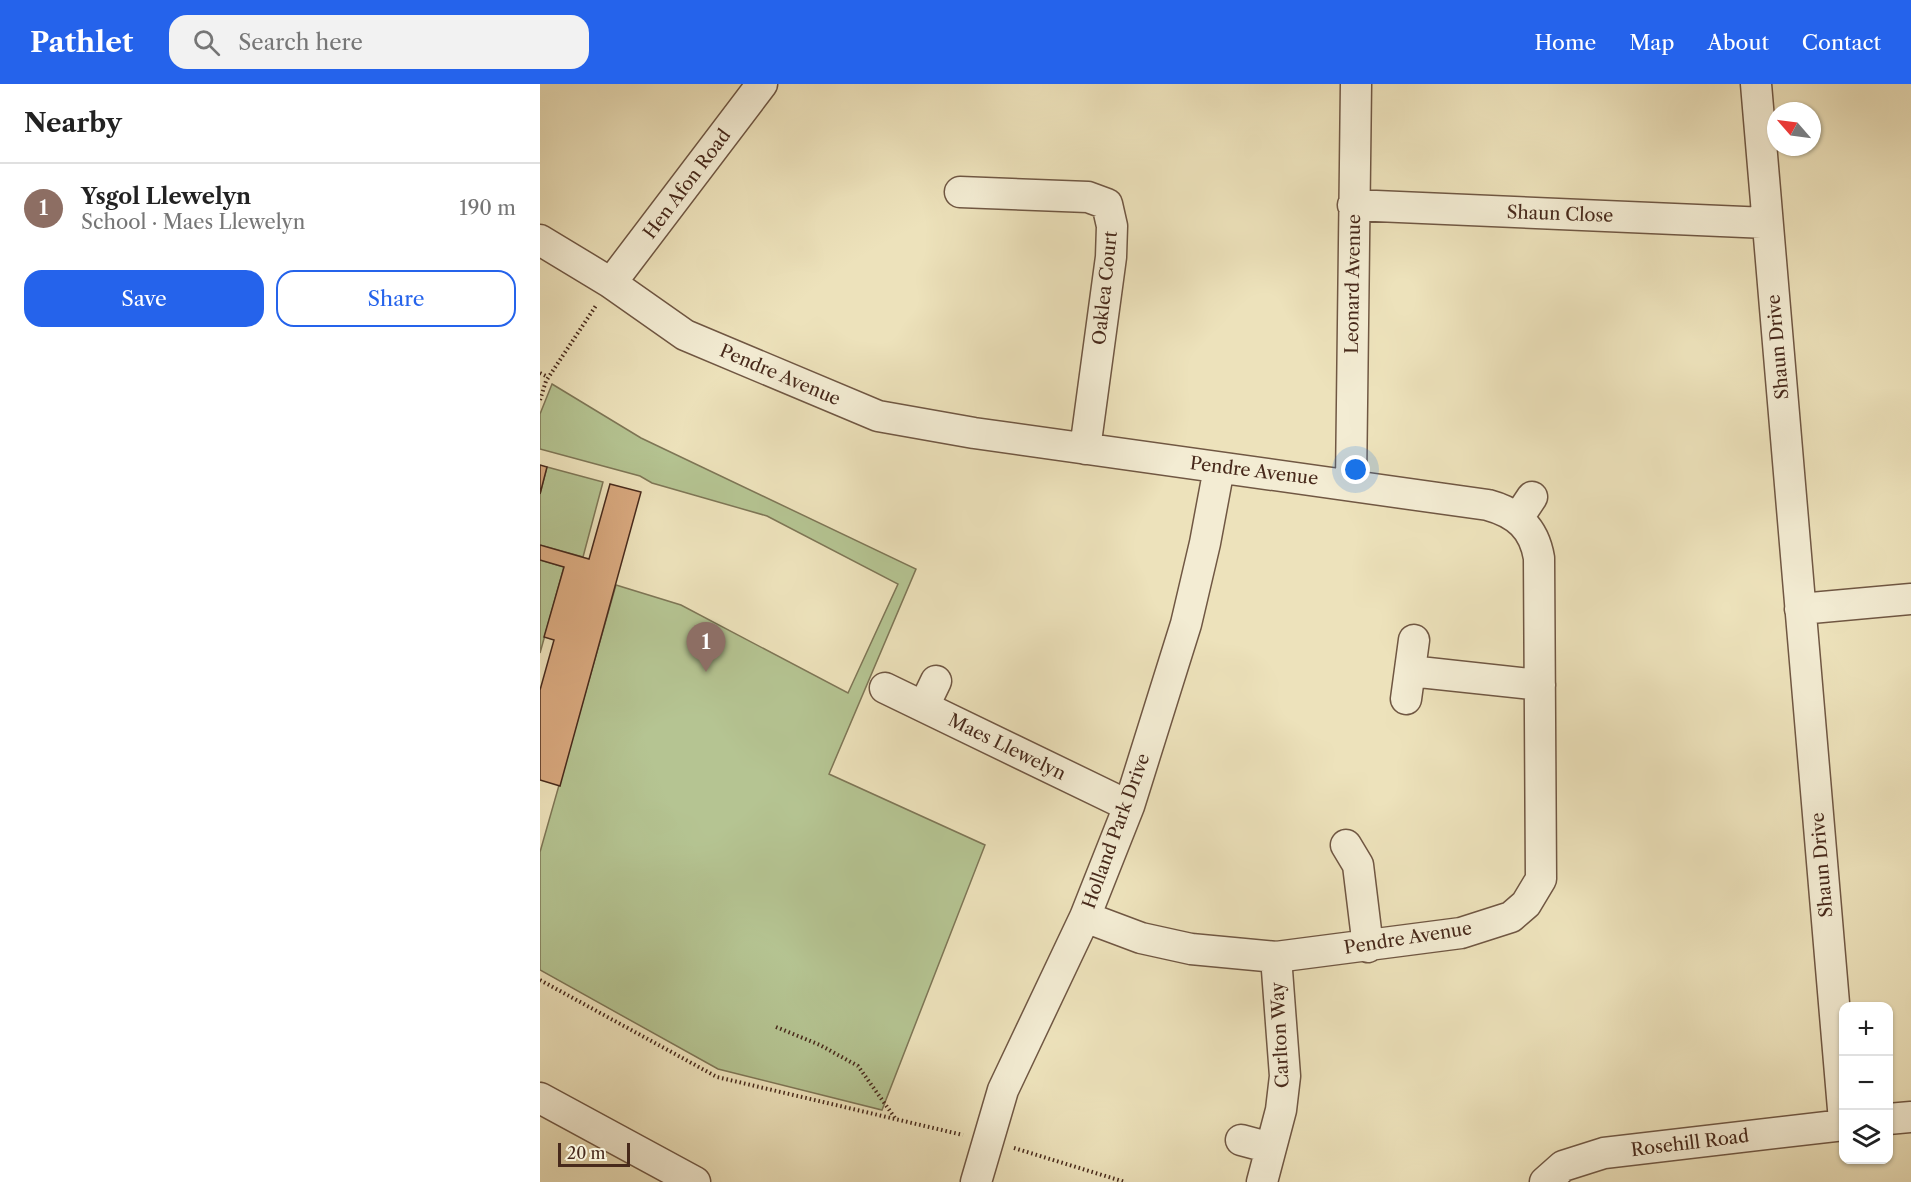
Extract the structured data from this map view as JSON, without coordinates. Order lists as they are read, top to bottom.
{
  "streets": {
    "street": [
      "Hen Afon Road",
      "Shaun Close",
      "Leonard Avenue",
      "Oaklea Court",
      "Shaun Drive",
      "Pendre Avenue",
      "Maes Llewelyn",
      "Holland Park Drive",
      "Carlton Way",
      "Rosehill Road"
    ]
  },
  "crossings": [
    ["Hen Afon Road", "Pendre Avenue"],
    ["Shaun Close", "Leonard Avenue"],
    ["Shaun Close", "Shaun Drive"],
    ["Leonard Avenue", "Pendre Avenue"],
    ["Oaklea Court", "Pendre Avenue"],
    ["Pendre Avenue", "Holland Park Drive"],
    ["Pendre Avenue", "Carlton Way"],
    ["Maes Llewelyn", "Holland Park Drive"]
  ],
  "scale_bar": "20 m",
  "north": "top left",
  "page": {
    "header": "Pathlet",
    "search": "Search here",
    "nav": [
      "Home",
      "Map",
      "About",
      "Contact"
    ],
    "heading": "Nearby",
    "list": [
      {
        "mark": "1",
        "name": "Ysgol Llewelyn",
        "note": "School · Maes Llewelyn",
        "value": "190 m"
      }
    ],
    "buttons": ["Save", "Share"],
    "pins": "1",
    "map_buttons": ["+", "−"],
    "scale": "20 m"
  }
}
